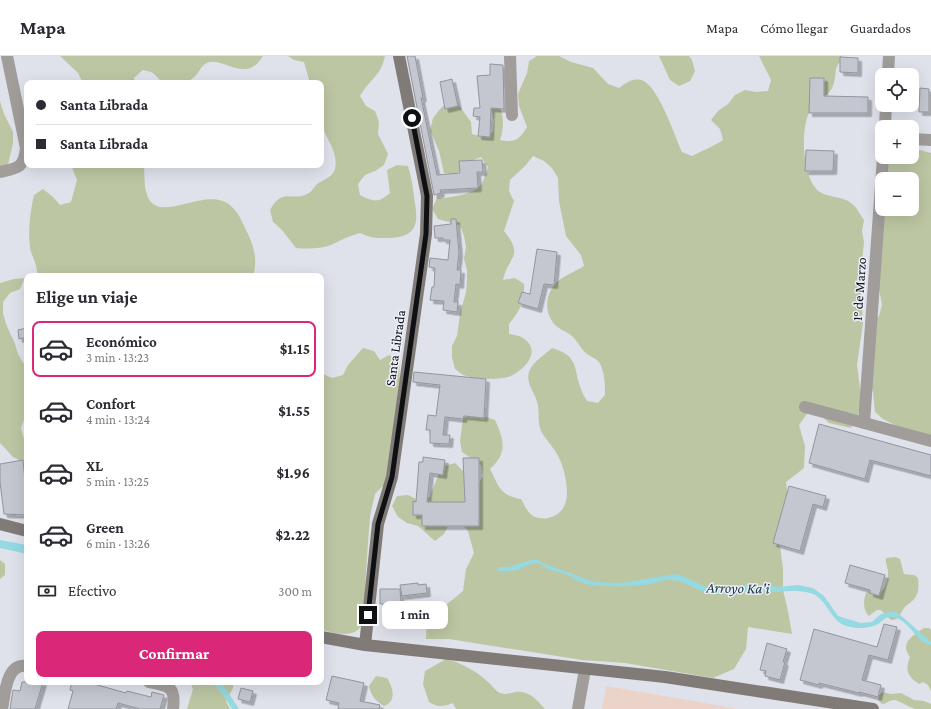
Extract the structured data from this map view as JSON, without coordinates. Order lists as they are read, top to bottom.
{
  "streets": {
    "street": ["1° de Marzo", "Santa Librada"]
  },
  "water": ["Arroyo Ka'i"],
  "page": {
    "header": "Mapa",
    "nav": ["Mapa", "Cómo llegar", "Guardados"],
    "map_buttons": ["+", "−"],
    "banner": ["Santa Librada", "Santa Librada"],
    "heading": "Elige un viaje",
    "list": [
      {
        "name": "Económico",
        "note": "3 min · 13:23",
        "value": "$1.15"
      },
      {
        "name": "Confort",
        "note": "4 min · 13:24",
        "value": "$1.55"
      },
      {
        "name": "XL",
        "note": "5 min · 13:25",
        "value": "$1.96"
      },
      {
        "name": "Green",
        "note": "6 min · 13:26",
        "value": "$2.22"
      }
    ],
    "pay": ["Efectivo", "300 m"],
    "bubble": "1 min",
    "buttons": "Confirmar"
  }
}
